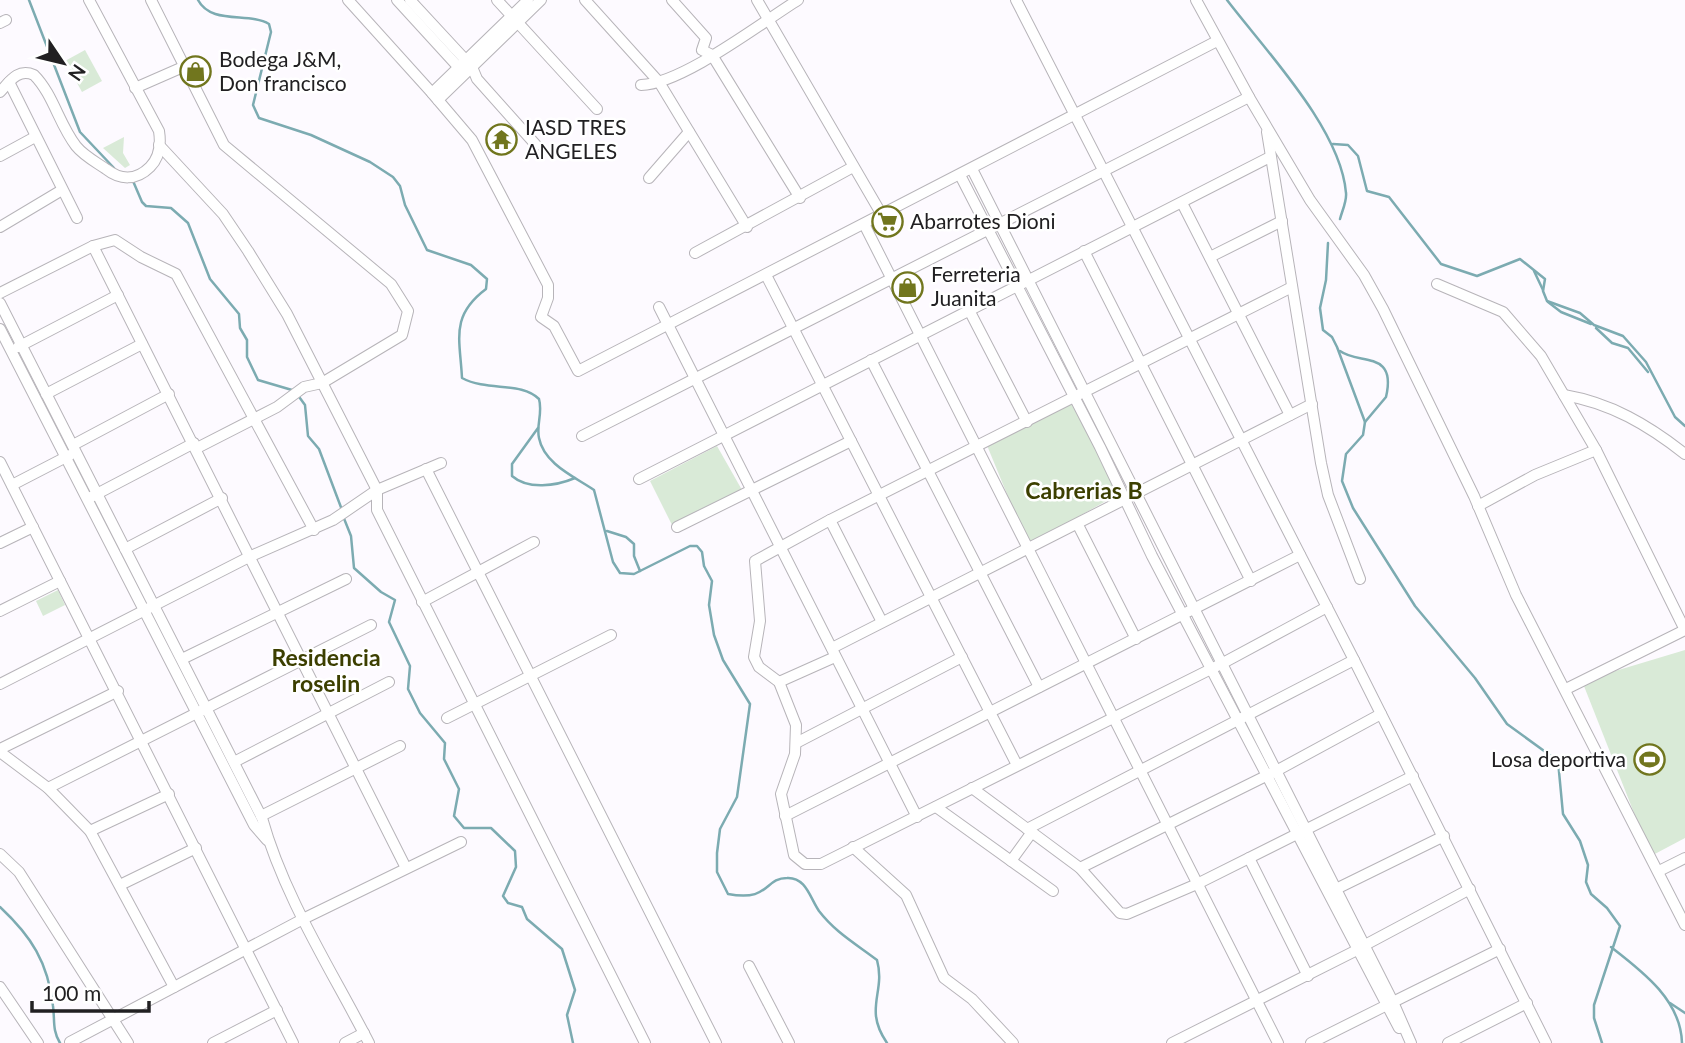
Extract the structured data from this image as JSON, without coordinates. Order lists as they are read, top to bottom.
{
  "districts": ["Cabrerias B", "Residencia roselin"],
  "places": {
    "shop": ["Bodega J&M, Don francisco", "Ferreteria Juanita"],
    "temple": ["IASD TRES ANGELES"],
    "supermarket": ["Abarrotes Dioni"],
    "sports": ["Losa deportiva"]
  },
  "scale_bar": "100 m",
  "north": "bottom right"
}
